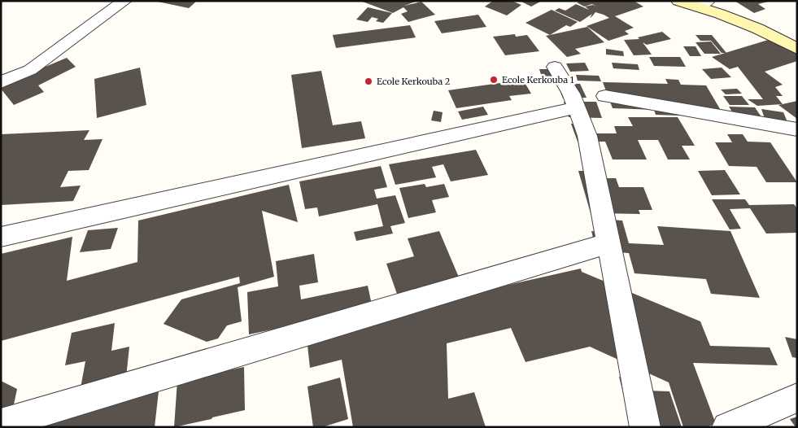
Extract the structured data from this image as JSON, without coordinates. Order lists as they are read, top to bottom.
{
  "places": ["Ecole Kerkouba 1", "Ecole Kerkouba 2"]
}
